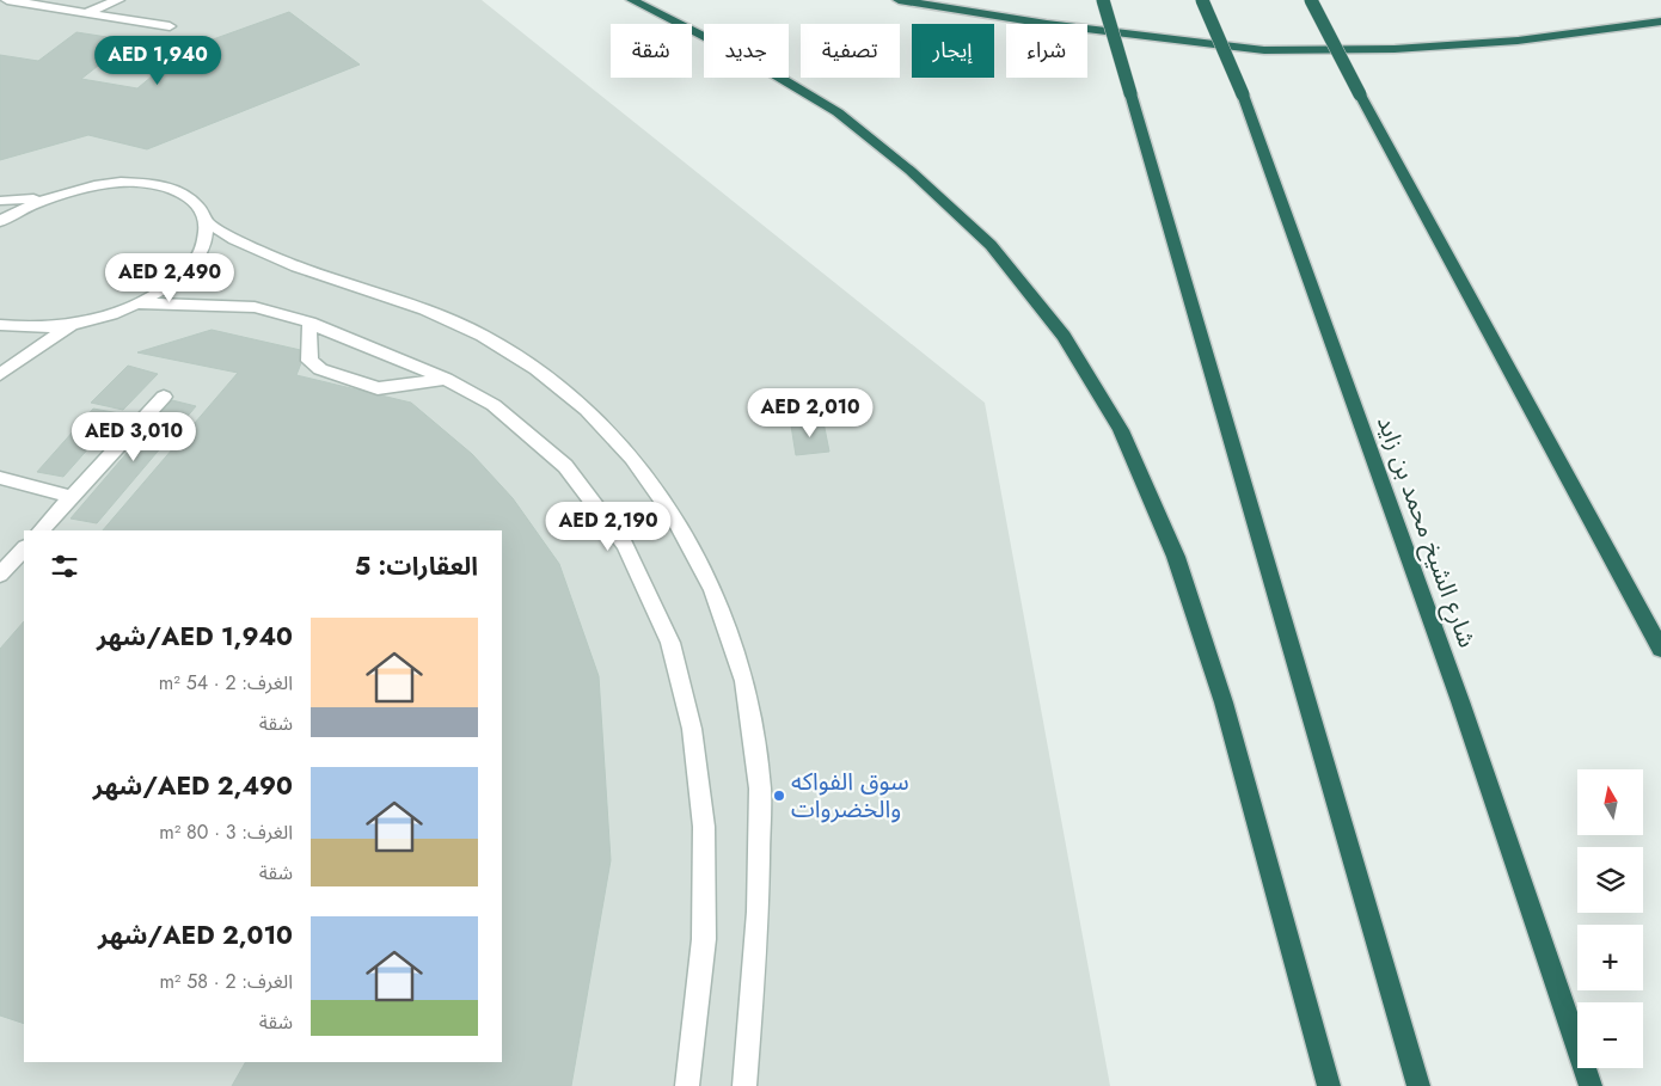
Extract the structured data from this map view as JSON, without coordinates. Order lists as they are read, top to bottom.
{
  "streets": {
    "highway": ["شارع الشيخ محمد بن زايد"]
  },
  "places": ["سوق الفواكه والخضروات"],
  "north": "top",
  "page": {
    "chip": [
      "شراء",
      "إيجار",
      "تصفية",
      "جديد",
      "شقة"
    ],
    "price": [
      "AED 1,940",
      "AED 2,490",
      "AED 2,010",
      "AED 3,010",
      "AED 2,190"
    ],
    "heading": "العقارات: 5",
    "list": [
      {
        "name": "AED 1,940/شهر",
        "note": "الغرف: 2 · 54 m² · شقة"
      },
      {
        "name": "AED 2,490/شهر",
        "note": "الغرف: 3 · 80 m² · شقة"
      },
      {
        "name": "AED 2,010/شهر",
        "note": "الغرف: 2 · 58 m² · شقة"
      }
    ],
    "map_buttons": ["+", "−"]
  }
}
